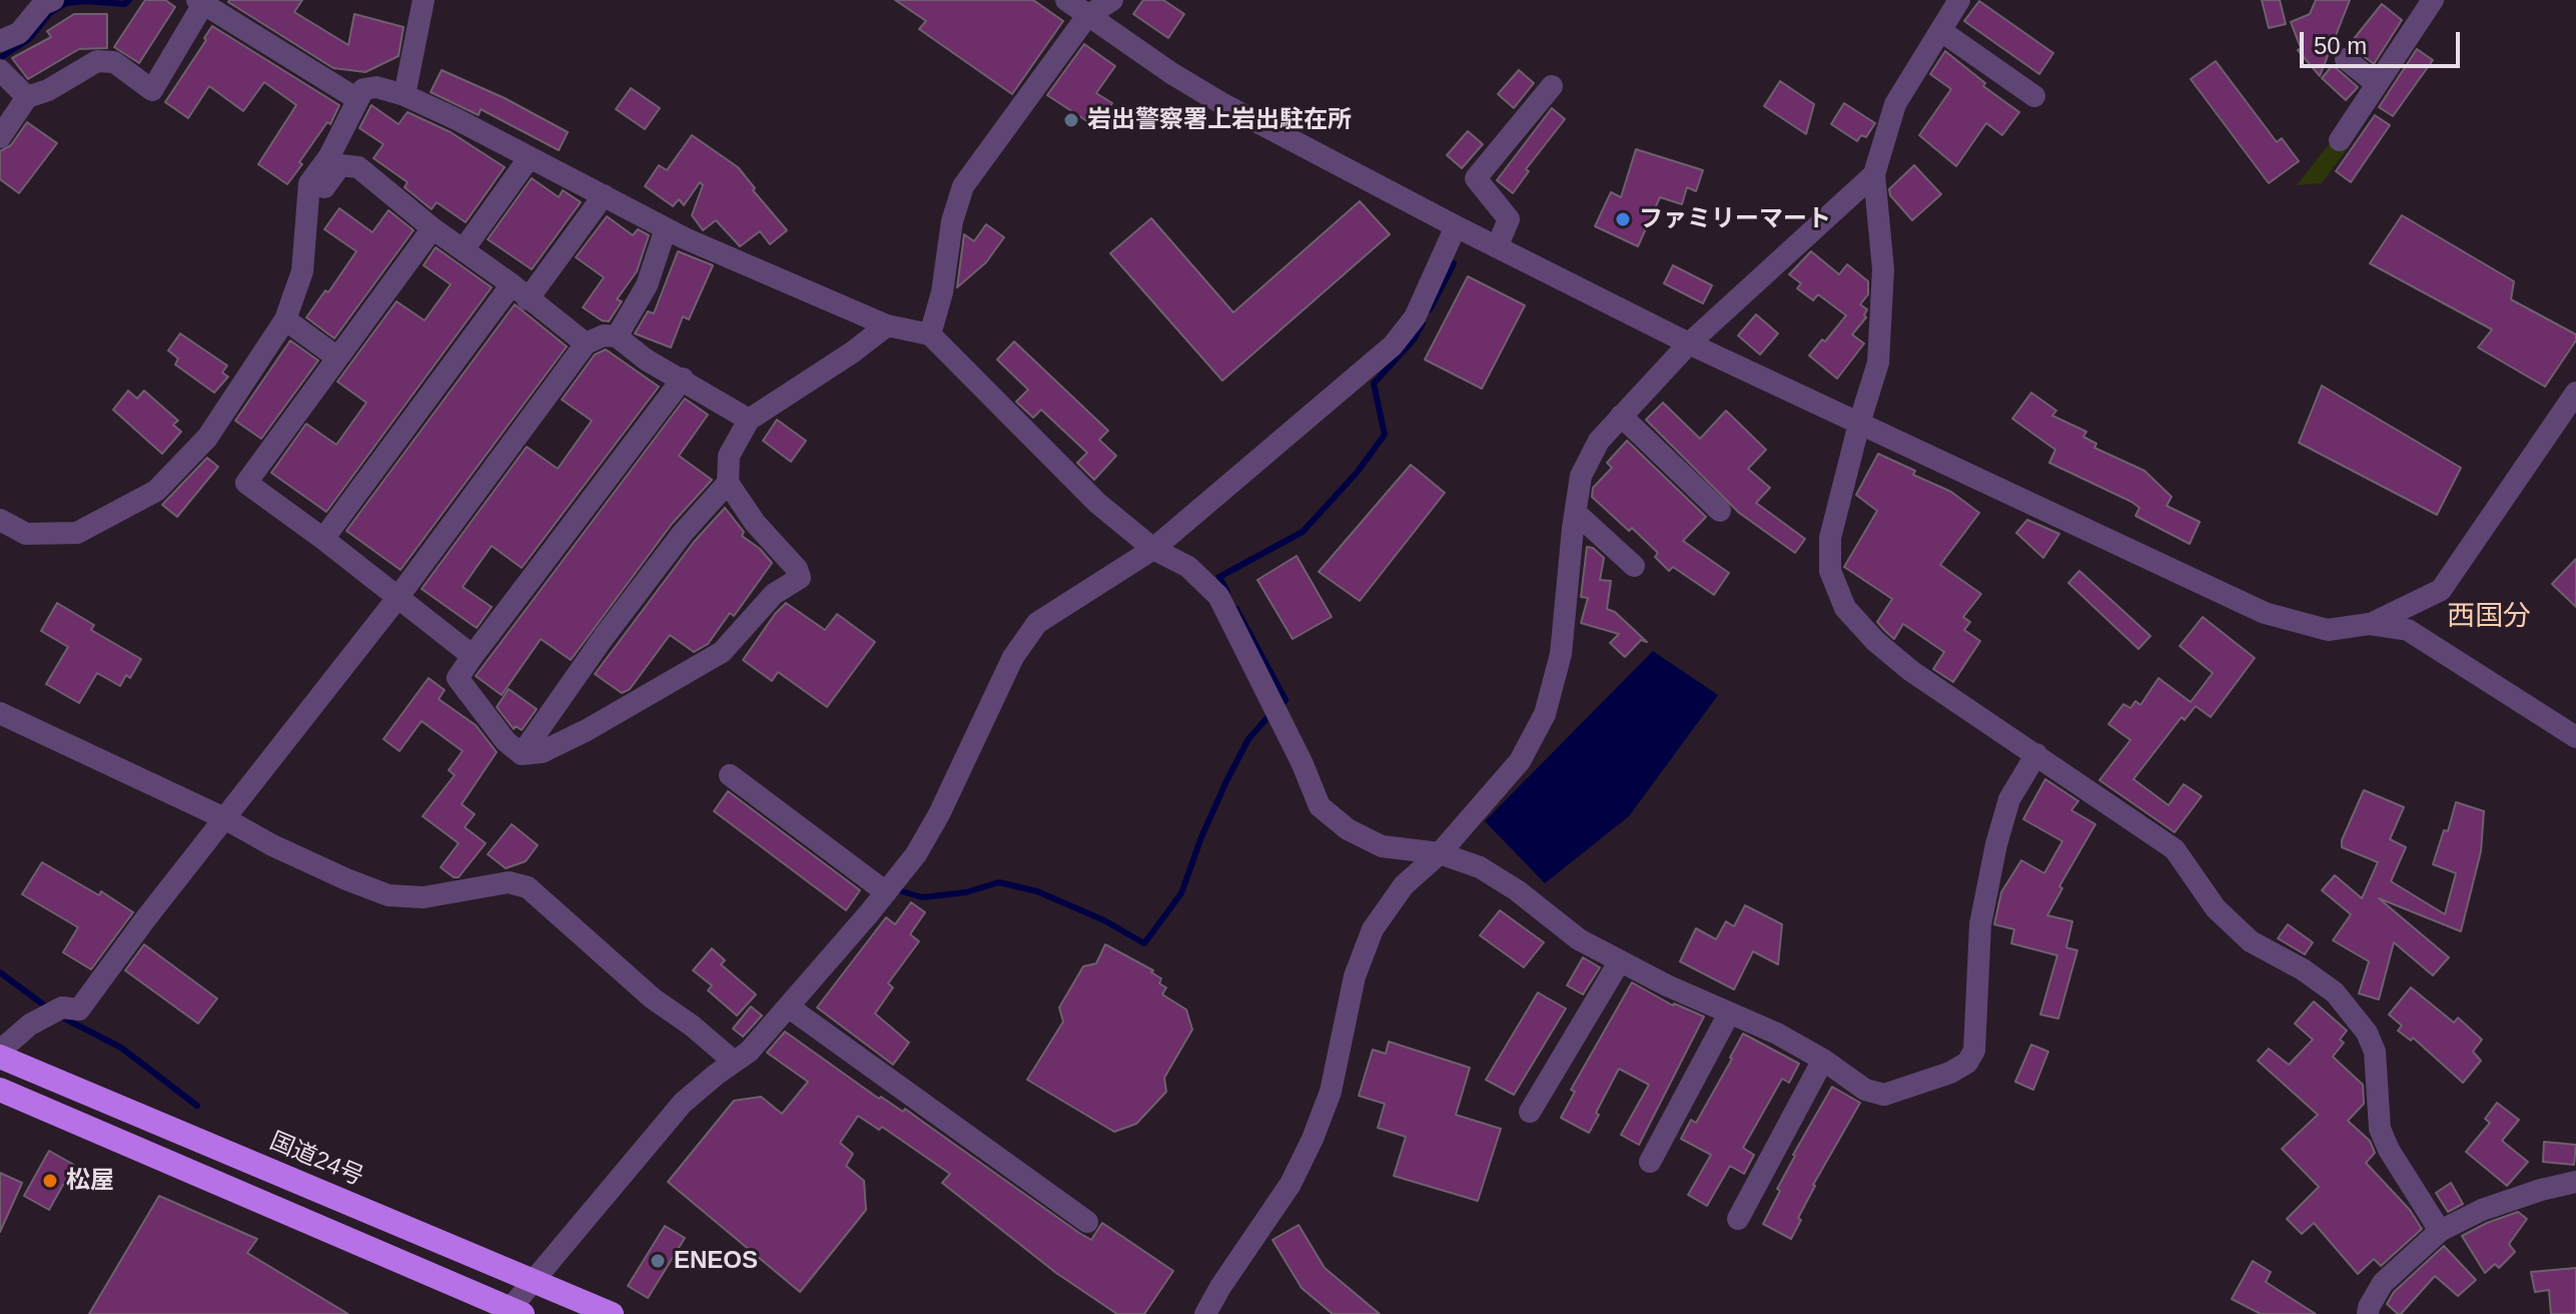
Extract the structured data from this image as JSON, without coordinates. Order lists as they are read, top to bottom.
{
  "streets": {
    "highway": ["国道24号"]
  },
  "districts": ["西国分"],
  "places": [
    "岩出警察署上岩出駐在所",
    "ファミリーマート",
    "松屋",
    "ENEOS"
  ],
  "scale_bar": "50 m"
}
